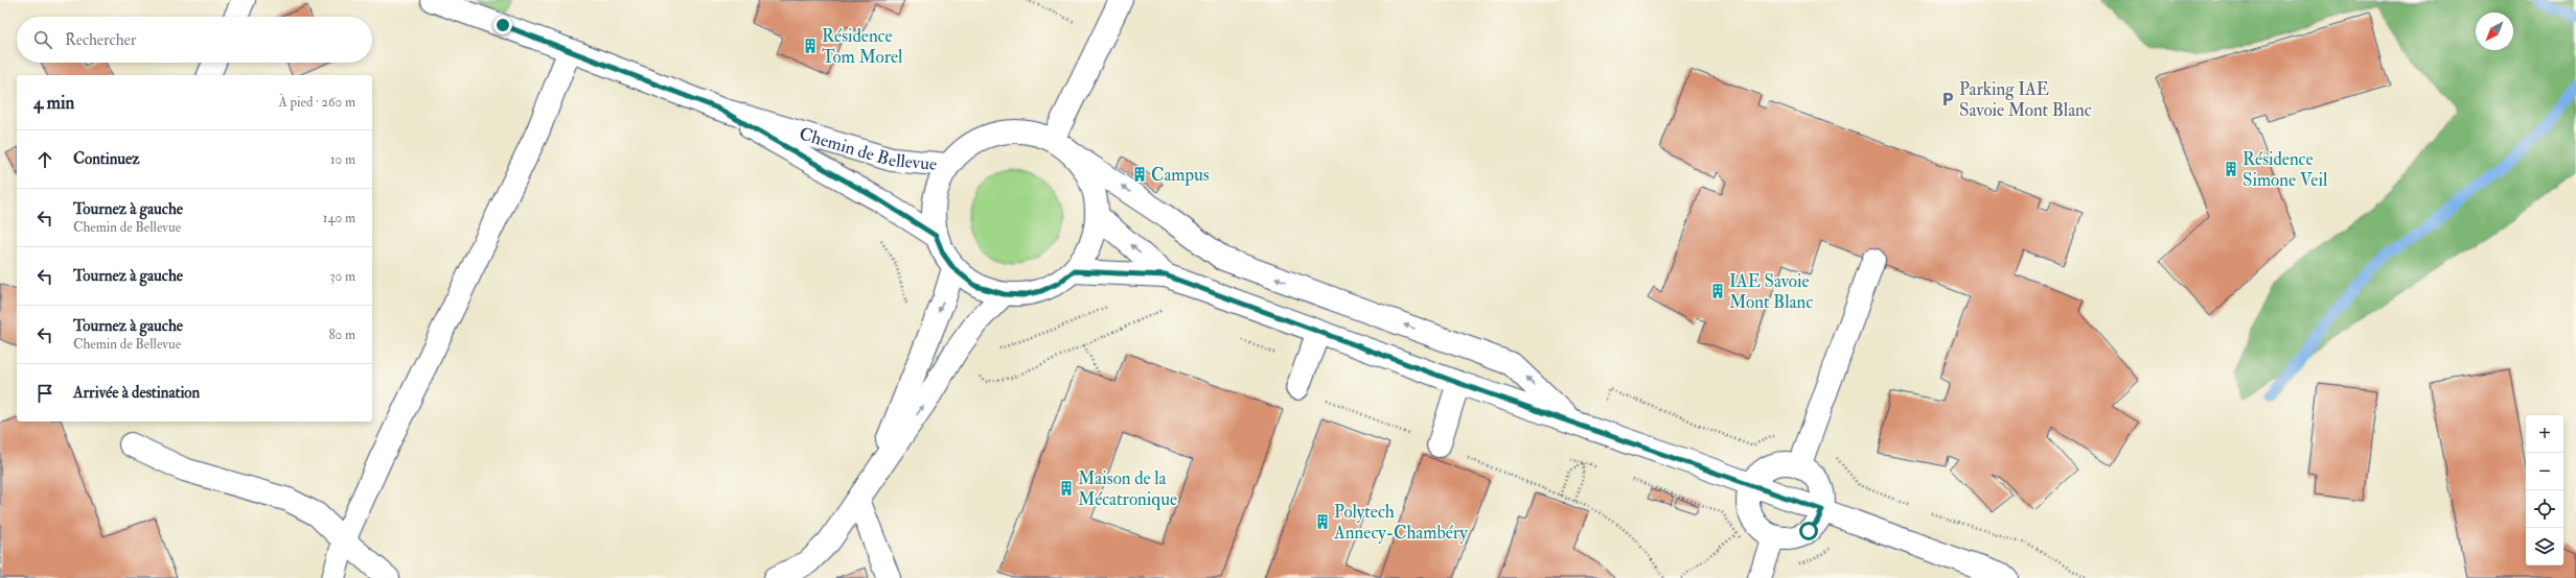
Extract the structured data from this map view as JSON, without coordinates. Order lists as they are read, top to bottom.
{
  "streets": {
    "street": ["Chemin de Bellevue"]
  },
  "places": {
    "building": [
      "Résidence Tom Morel",
      "Résidence Simone Veil",
      "Campus",
      "IAE Savoie Mont Blanc",
      "Maison de la Mécatronique",
      "Polytech Annecy-Chambéry"
    ],
    "parking": ["Parking IAE Savoie Mont Blanc"]
  },
  "north": "bottom left",
  "page": {
    "search": "Rechercher",
    "heading": ["4 min", "À pied · 260 m"],
    "list": [
      ["Continuez", "10 m"],
      ["Tournez à gauche", "Chemin de Bellevue", "140 m"],
      ["Tournez à gauche", "30 m"],
      ["Tournez à gauche", "Chemin de Bellevue", "80 m"],
      "Arrivée à destination"
    ],
    "map_buttons": ["+", "−"]
  }
}
